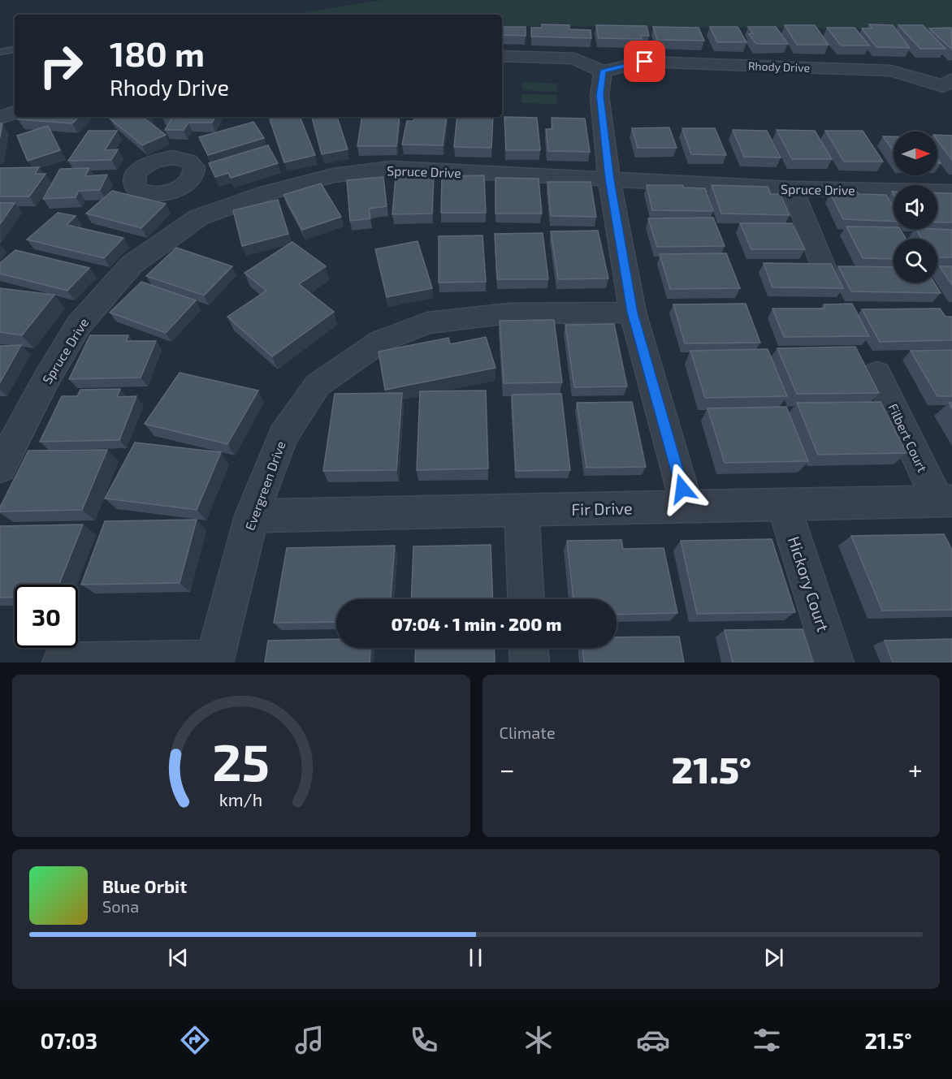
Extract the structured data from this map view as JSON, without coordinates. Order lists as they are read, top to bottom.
{
  "streets": {
    "street": [
      "Rhody Drive",
      "Spruce Drive",
      "Filbert Court",
      "Evergreen Drive",
      "Fir Drive",
      "Hickory Court"
    ]
  },
  "crossings": [
    ["Filbert Court", "Fir Drive"],
    ["Evergreen Drive", "Fir Drive"],
    ["Fir Drive", "Hickory Court"]
  ],
  "north": "right",
  "page": {
    "turn": ["180 m", "Rhody Drive"],
    "limit": "30",
    "trip": "07:04 · 1 min · 200 m",
    "tile": "Climate",
    "heat": ["−", "21.5°", "+"],
    "song": ["Blue Orbit", "Sona"],
    "tabs": ["07:03", "21.5°"],
    "gauge": ["25", "km/h"]
  }
}
